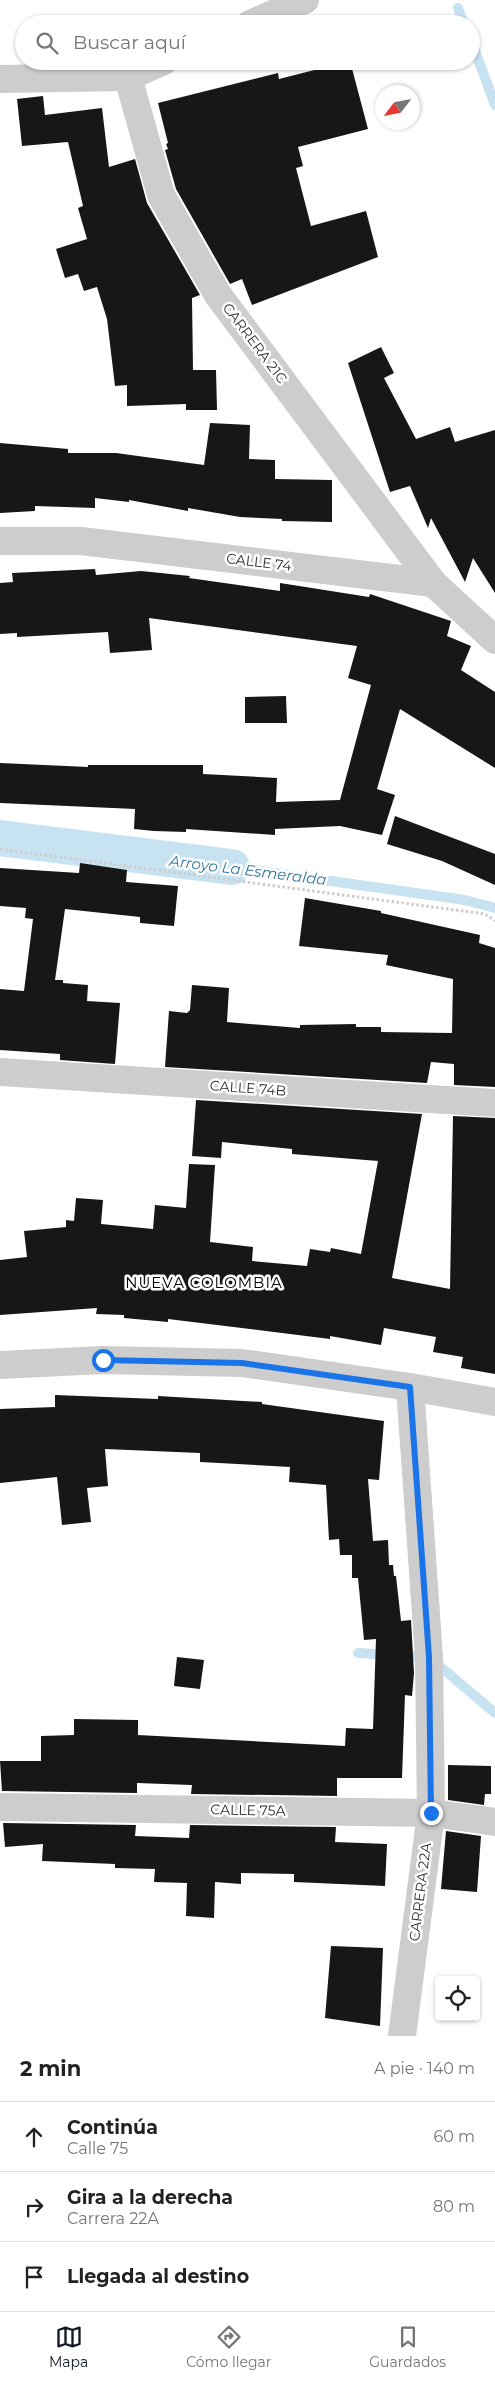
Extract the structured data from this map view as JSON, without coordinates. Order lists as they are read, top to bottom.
{
  "streets": {
    "street": [
      "CARRERA 21C",
      "CALLE 74",
      "CALLE 74B",
      "CALLE 75A",
      "CARRERA 22A"
    ]
  },
  "crossings": [
    ["CARRERA 21C", "CALLE 74"],
    ["CALLE 75A", "CARRERA 22A"]
  ],
  "districts": ["NUEVA COLOMBIA"],
  "water": ["Arroyo La Esmeralda"],
  "north": "bottom left",
  "page": {
    "search": "Buscar aquí",
    "heading": ["2 min", "A pie · 140 m"],
    "list": [
      ["Continúa", "Calle 75", "60 m"],
      ["Gira a la derecha", "Carrera 22A", "80 m"],
      "Llegada al destino"
    ],
    "nav": ["Mapa", "Cómo llegar", "Guardados"]
  }
}
